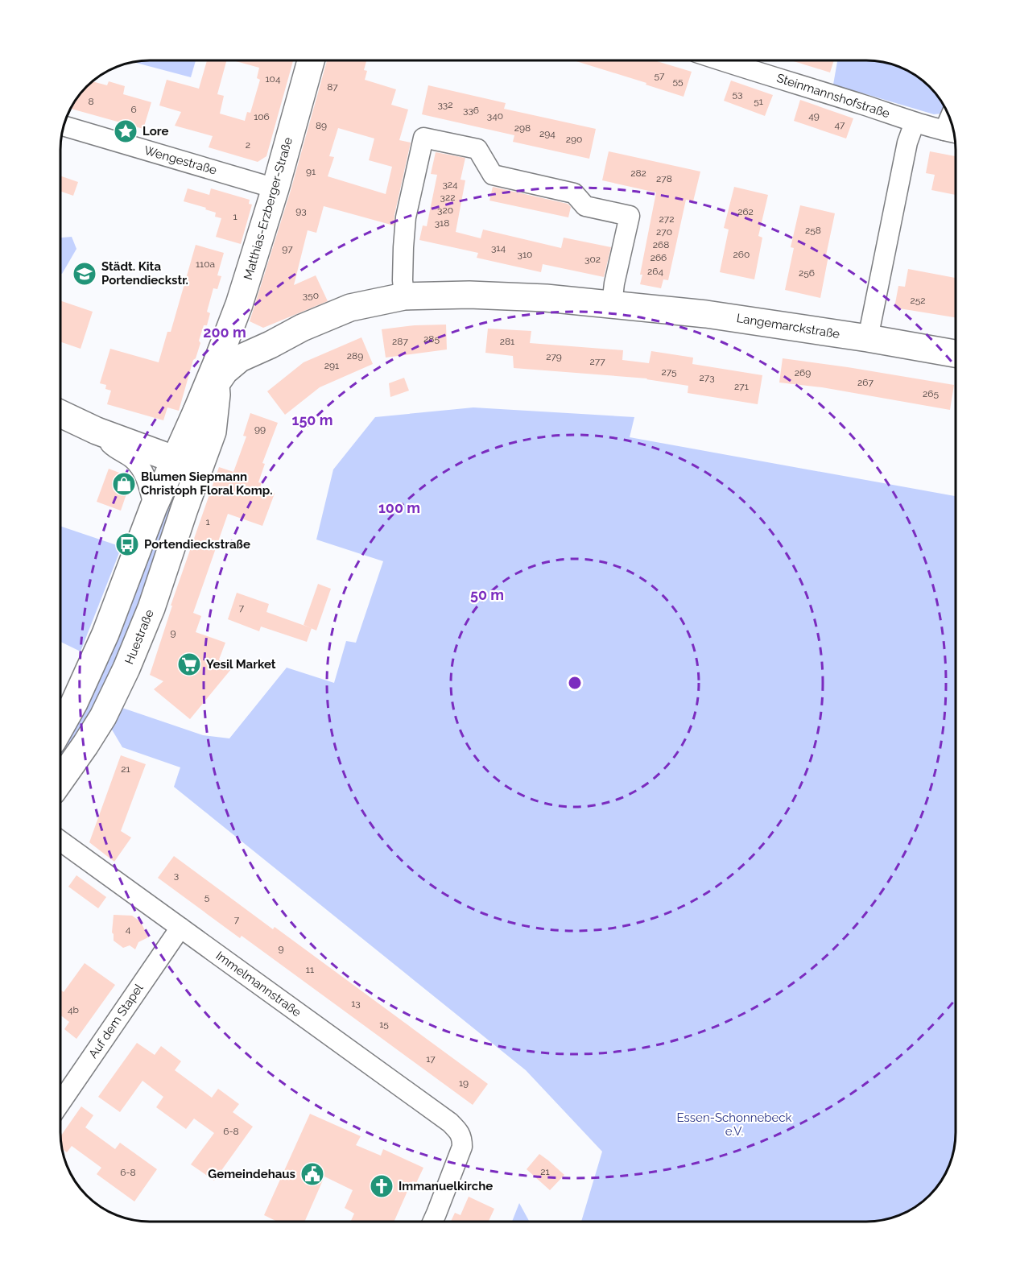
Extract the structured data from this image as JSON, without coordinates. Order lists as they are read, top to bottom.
{
  "streets": {
    "street": [
      "Steinmannshofstraße",
      "Wengestraße",
      "Matthias-Erzberger-Straße",
      "Langemarckstraße",
      "Huestraße",
      "Immelmannstraße",
      "Auf dem Stapel"
    ]
  },
  "crossings": [
    ["Wengestraße", "Matthias-Erzberger-Straße"],
    ["Matthias-Erzberger-Straße", "Langemarckstraße"],
    ["Matthias-Erzberger-Straße", "Huestraße"],
    ["Immelmannstraße", "Auf dem Stapel"]
  ],
  "parks": ["Essen-Schonnebeck e.V."],
  "places": {
    "place": ["Lore"],
    "school or university": ["Städt. Kita Portendieckstr."],
    "shop": ["Blumen Siepmann Christoph Floral Komp."],
    "bus stop": ["Portendieckstraße"],
    "supermarket": ["Yesil Market"],
    "public building": ["Gemeindehaus"],
    "church": ["Immanuelkirche"]
  },
  "house_numbers": [
    "57",
    "104",
    "55",
    "87",
    "53",
    "8",
    "51",
    "332",
    "6",
    "336",
    "340",
    "49",
    "106",
    "47",
    "89",
    "298",
    "294",
    "290",
    "2",
    "91",
    "282",
    "278",
    "324",
    "322",
    "320",
    "93",
    "262",
    "1",
    "272",
    "318",
    "258",
    "270",
    "268",
    "314",
    "97",
    "310",
    "260",
    "266",
    "302",
    "110a",
    "264",
    "256",
    "350",
    "252",
    "285",
    "287",
    "281",
    "289",
    "279",
    "277",
    "291",
    "275",
    "269",
    "273",
    "267",
    "271",
    "265",
    "99",
    "1",
    "7",
    "9",
    "21",
    "3",
    "5",
    "7",
    "4",
    "9",
    "11",
    "13",
    "4b",
    "15",
    "17",
    "19",
    "6-8",
    "21",
    "6-8"
  ],
  "rings": [
    "200 m",
    "150 m",
    "100 m",
    "50 m"
  ]
}
